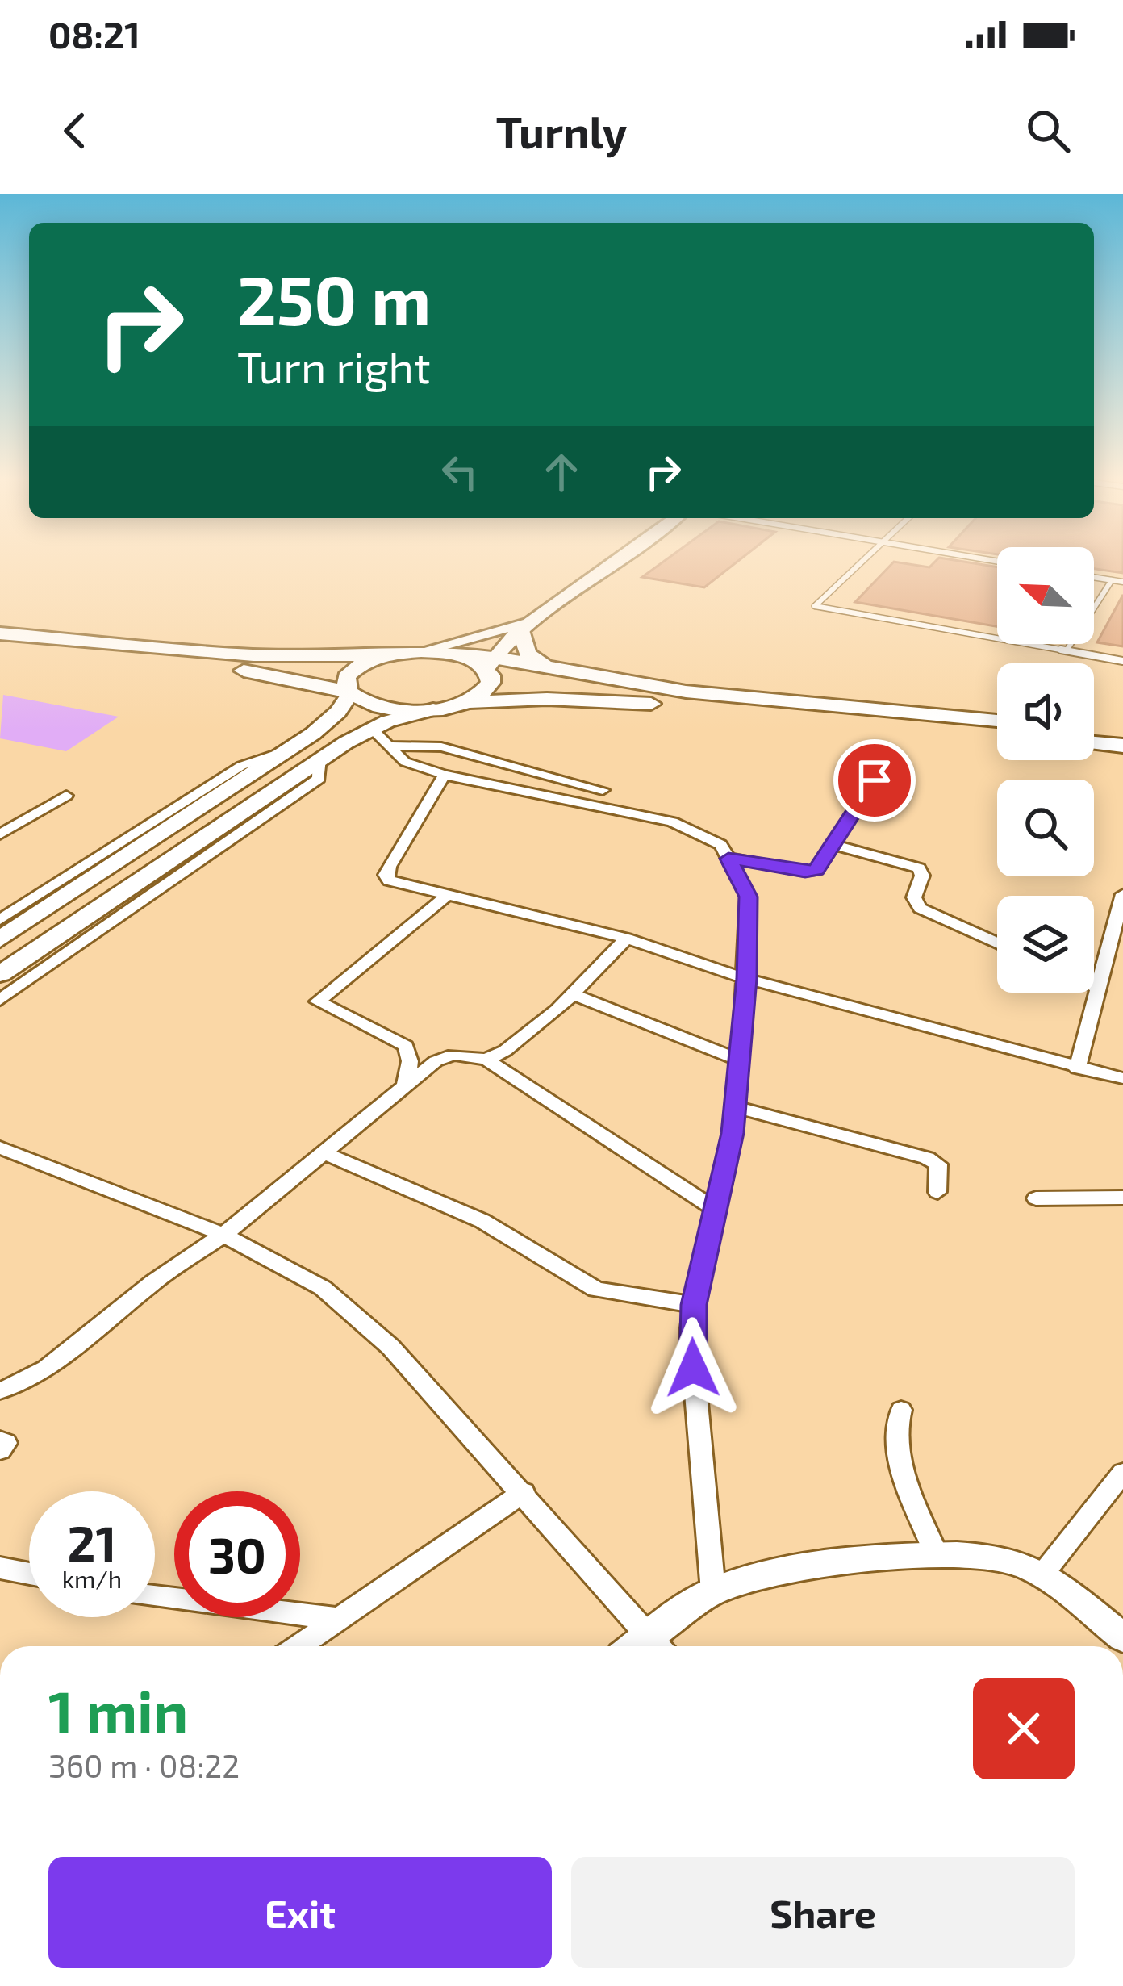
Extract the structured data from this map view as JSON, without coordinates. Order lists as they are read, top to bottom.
{
  "north": "top left",
  "page": {
    "status": "08:21",
    "header": "Turnly",
    "turn": ["250 m", "Turn right"],
    "speed": "21 km/h",
    "limit": "30",
    "heading": ["1 min", "360 m · 08:22"],
    "buttons": ["Exit", "Share"]
  }
}
